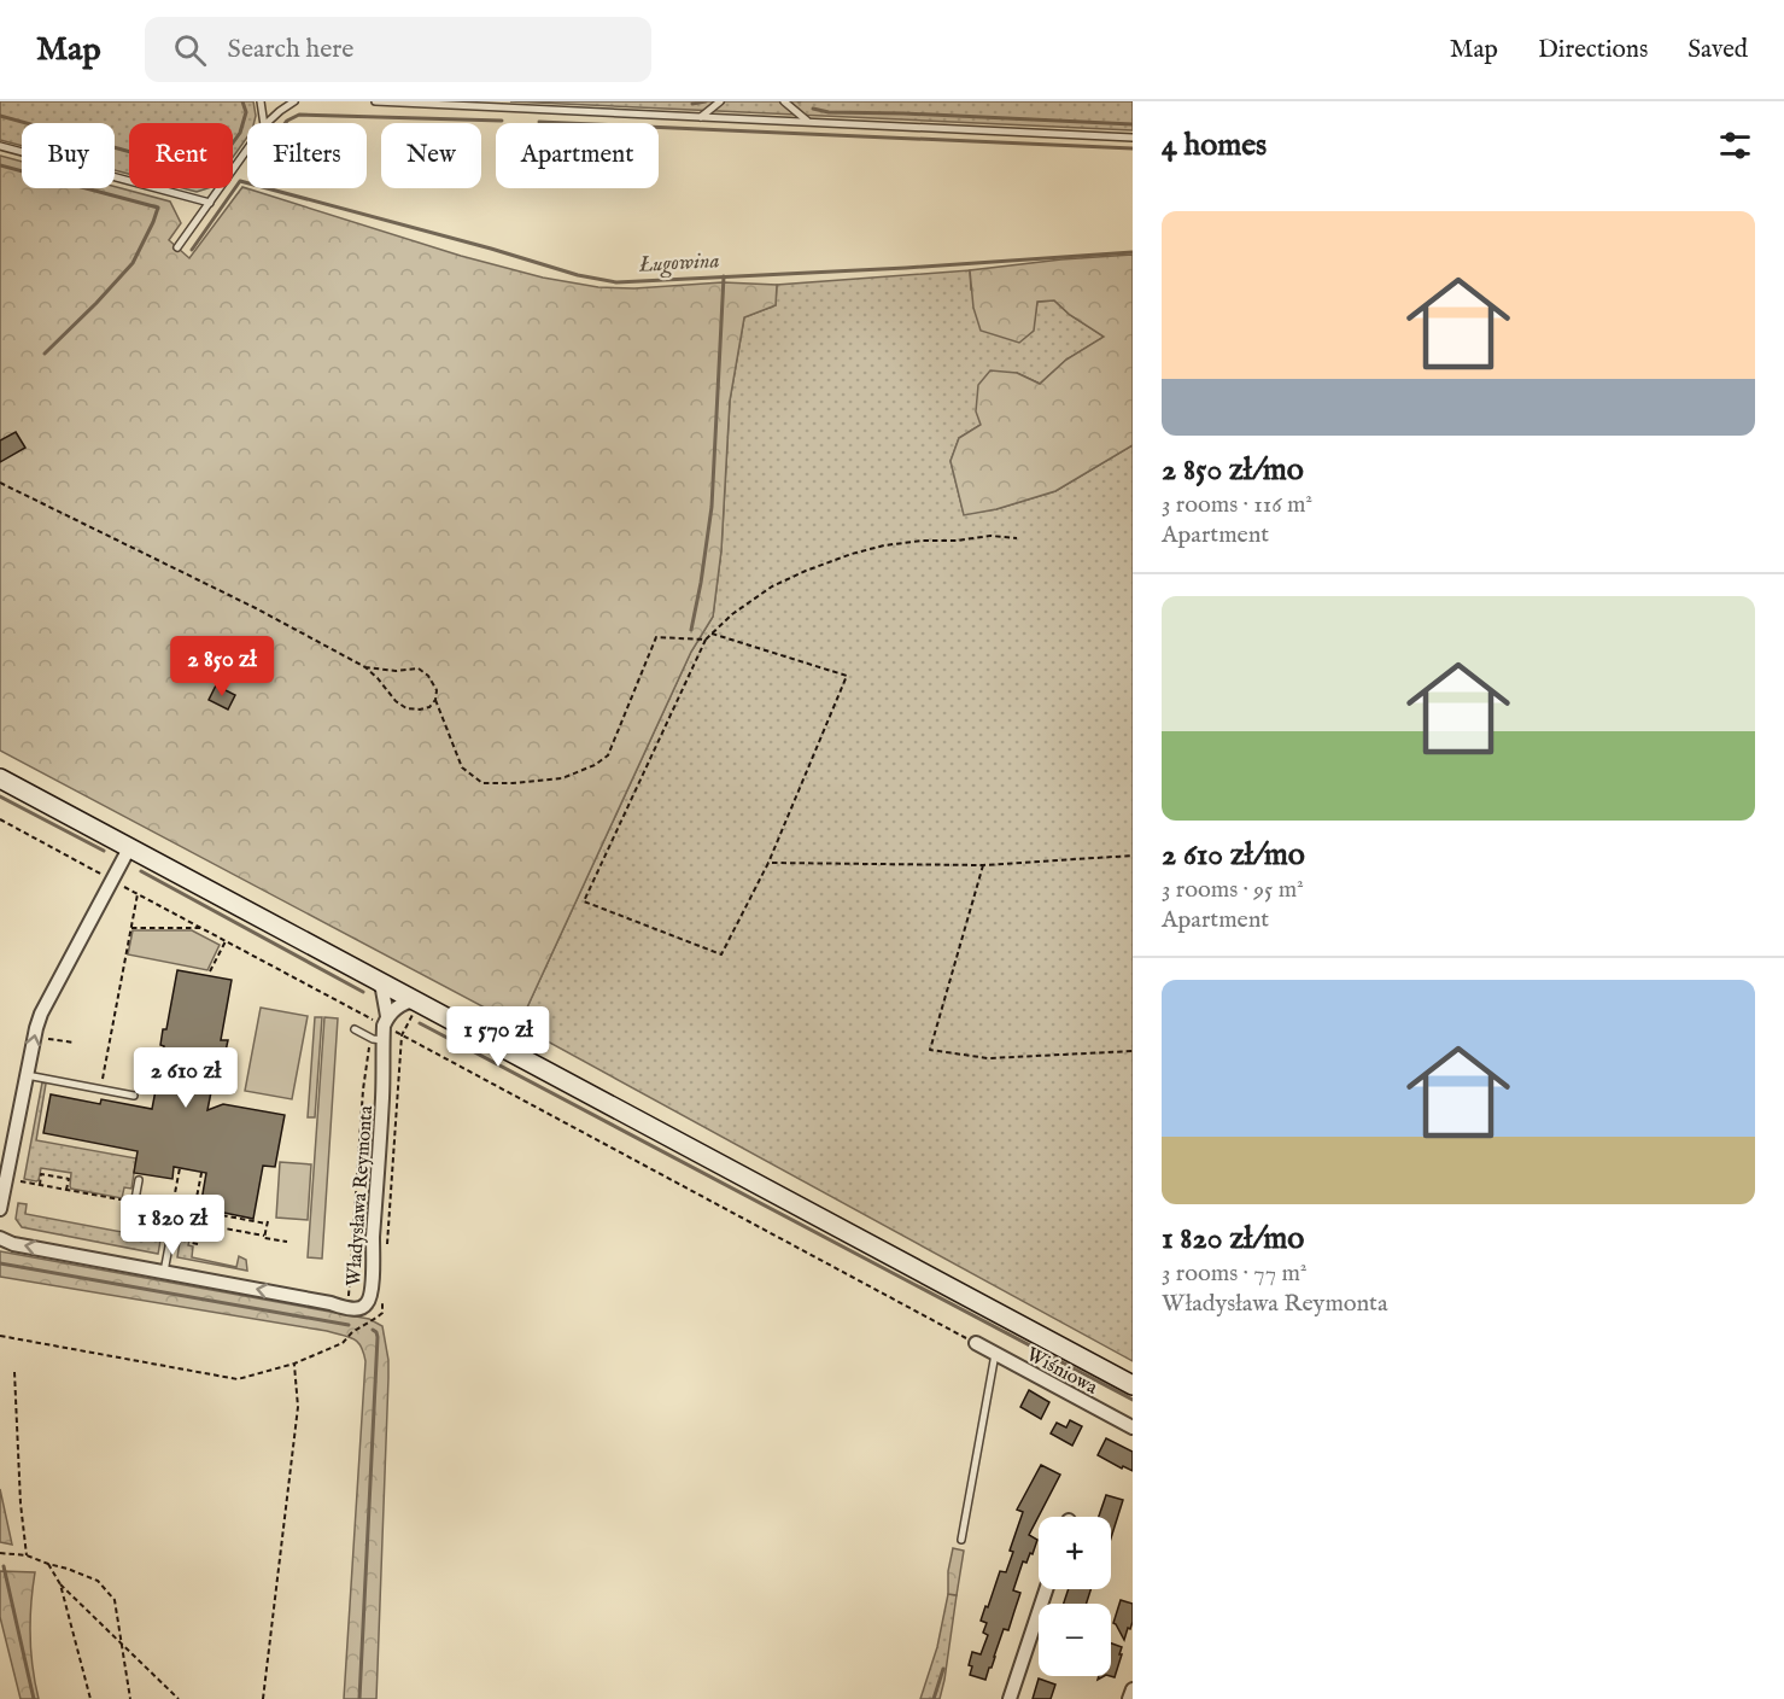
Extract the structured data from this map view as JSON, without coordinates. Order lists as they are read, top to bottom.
{
  "streets": {
    "street": ["Władysława Reymonta", "Wiśniowa"]
  },
  "water": ["Ługowina"],
  "page": {
    "header": "Map",
    "search": "Search here",
    "nav": ["Map", "Directions", "Saved"],
    "heading": "4 homes",
    "chip": [
      "Buy",
      "Rent",
      "Filters",
      "New",
      "Apartment"
    ],
    "list": [
      {
        "name": "2 850 zł/mo",
        "note": "3 rooms · 116 m² · Apartment"
      },
      {
        "name": "2 610 zł/mo",
        "note": "3 rooms · 95 m² · Apartment"
      },
      {
        "name": "1 820 zł/mo",
        "note": "3 rooms · 77 m² · Władysława Reymonta"
      }
    ],
    "price": [
      "2 850 zł",
      "1 570 zł",
      "2 610 zł",
      "1 820 zł"
    ],
    "map_buttons": ["+", "−"]
  }
}
